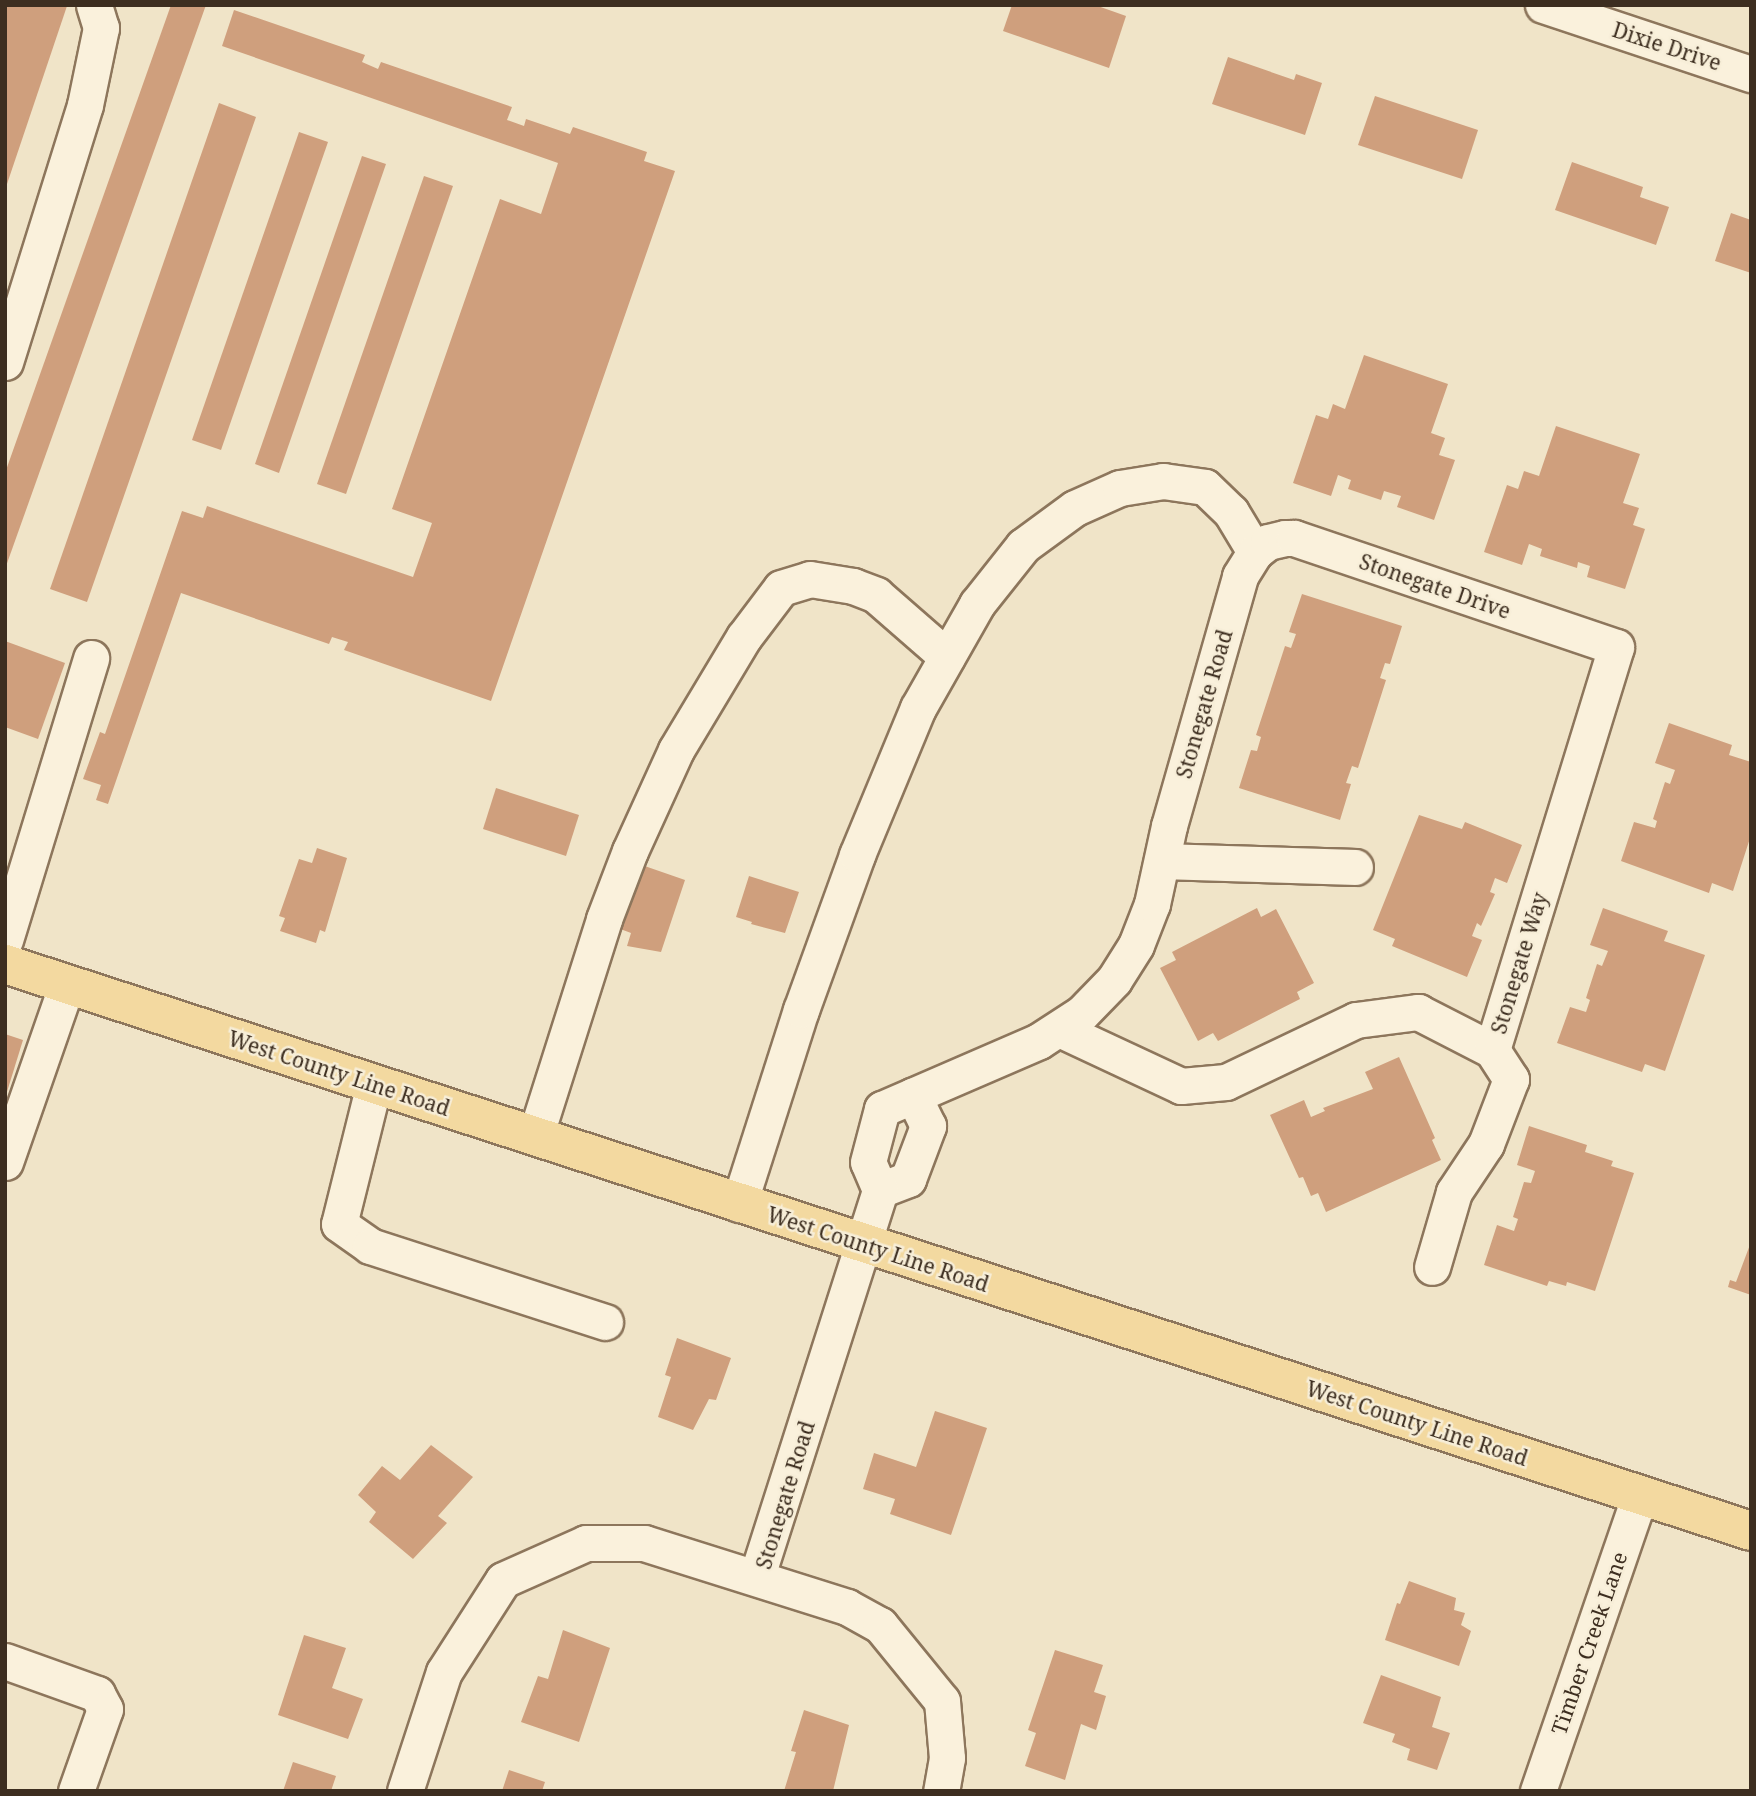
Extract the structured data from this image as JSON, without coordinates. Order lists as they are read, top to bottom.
{
  "streets": {
    "main road": ["West County Line Road"],
    "street": [
      "Dixie Drive",
      "Stonegate Drive",
      "Stonegate Road",
      "Stonegate Way",
      "Timber Creek Lane"
    ]
  },
  "crossings": [
    ["Stonegate Drive", "Stonegate Road"],
    ["Stonegate Drive", "Stonegate Way"],
    ["Stonegate Road", "West County Line Road"],
    ["West County Line Road", "Timber Creek Lane"]
  ]
}
